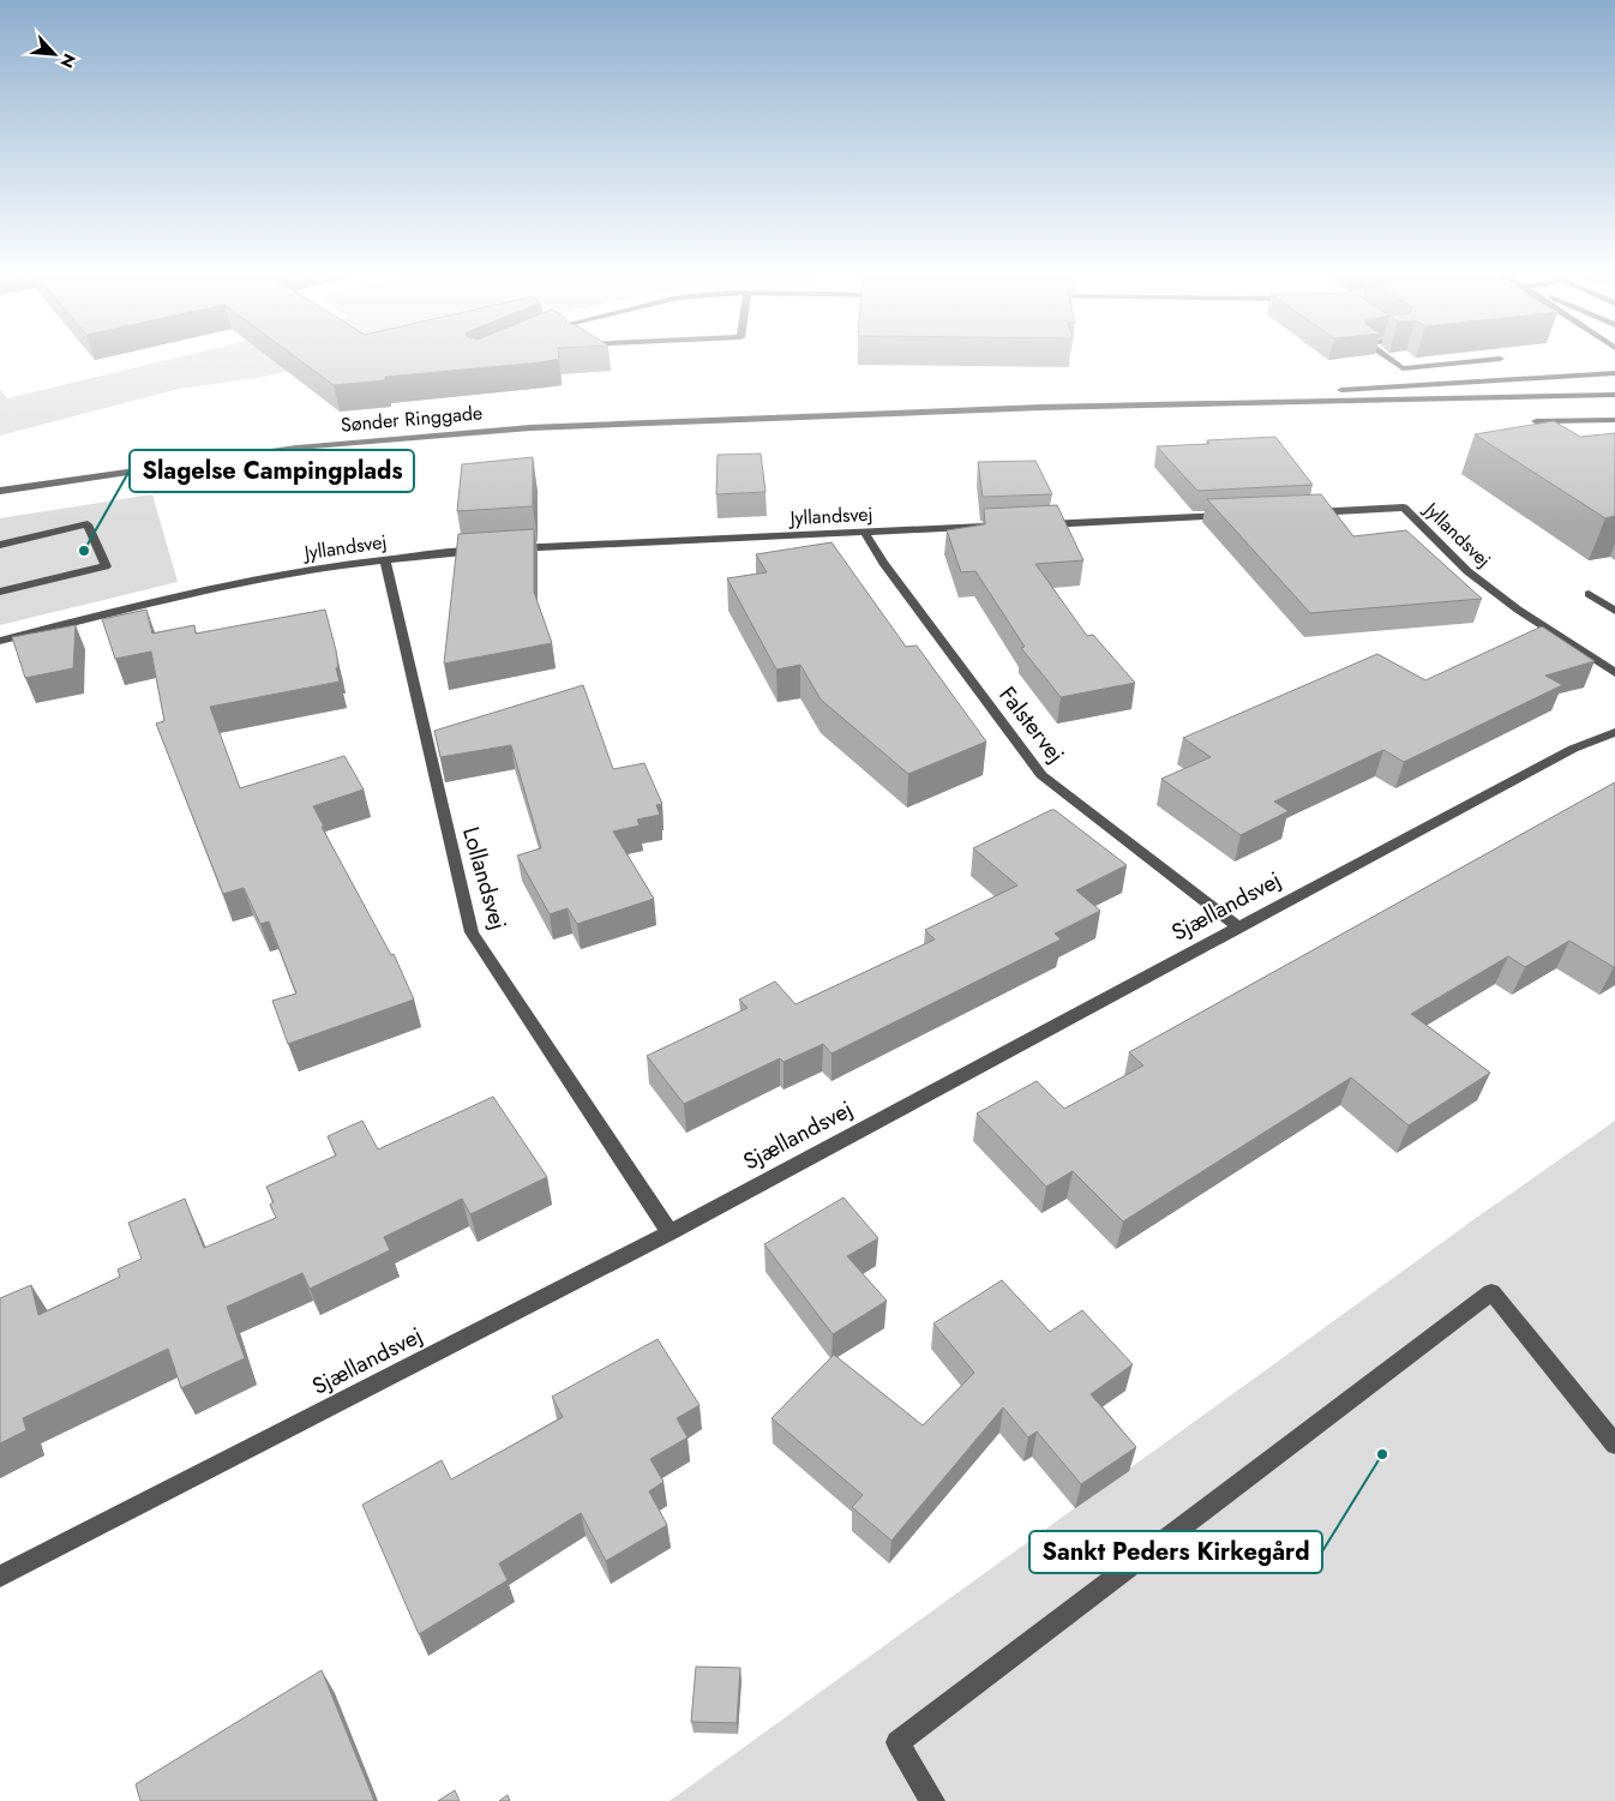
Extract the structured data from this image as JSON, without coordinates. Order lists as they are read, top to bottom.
{
  "streets": {
    "street": [
      "Sønder Ringgade",
      "Jyllandsvej",
      "Falstervej",
      "Lollandsvej",
      "Sjællandsvej"
    ]
  },
  "crossings": [
    ["Jyllandsvej", "Falstervej"],
    ["Jyllandsvej", "Lollandsvej"],
    ["Falstervej", "Sjællandsvej"],
    ["Lollandsvej", "Sjællandsvej"]
  ],
  "places": ["Slagelse Campingplads", "Sankt Peders Kirkegård"],
  "north": "bottom right"
}
